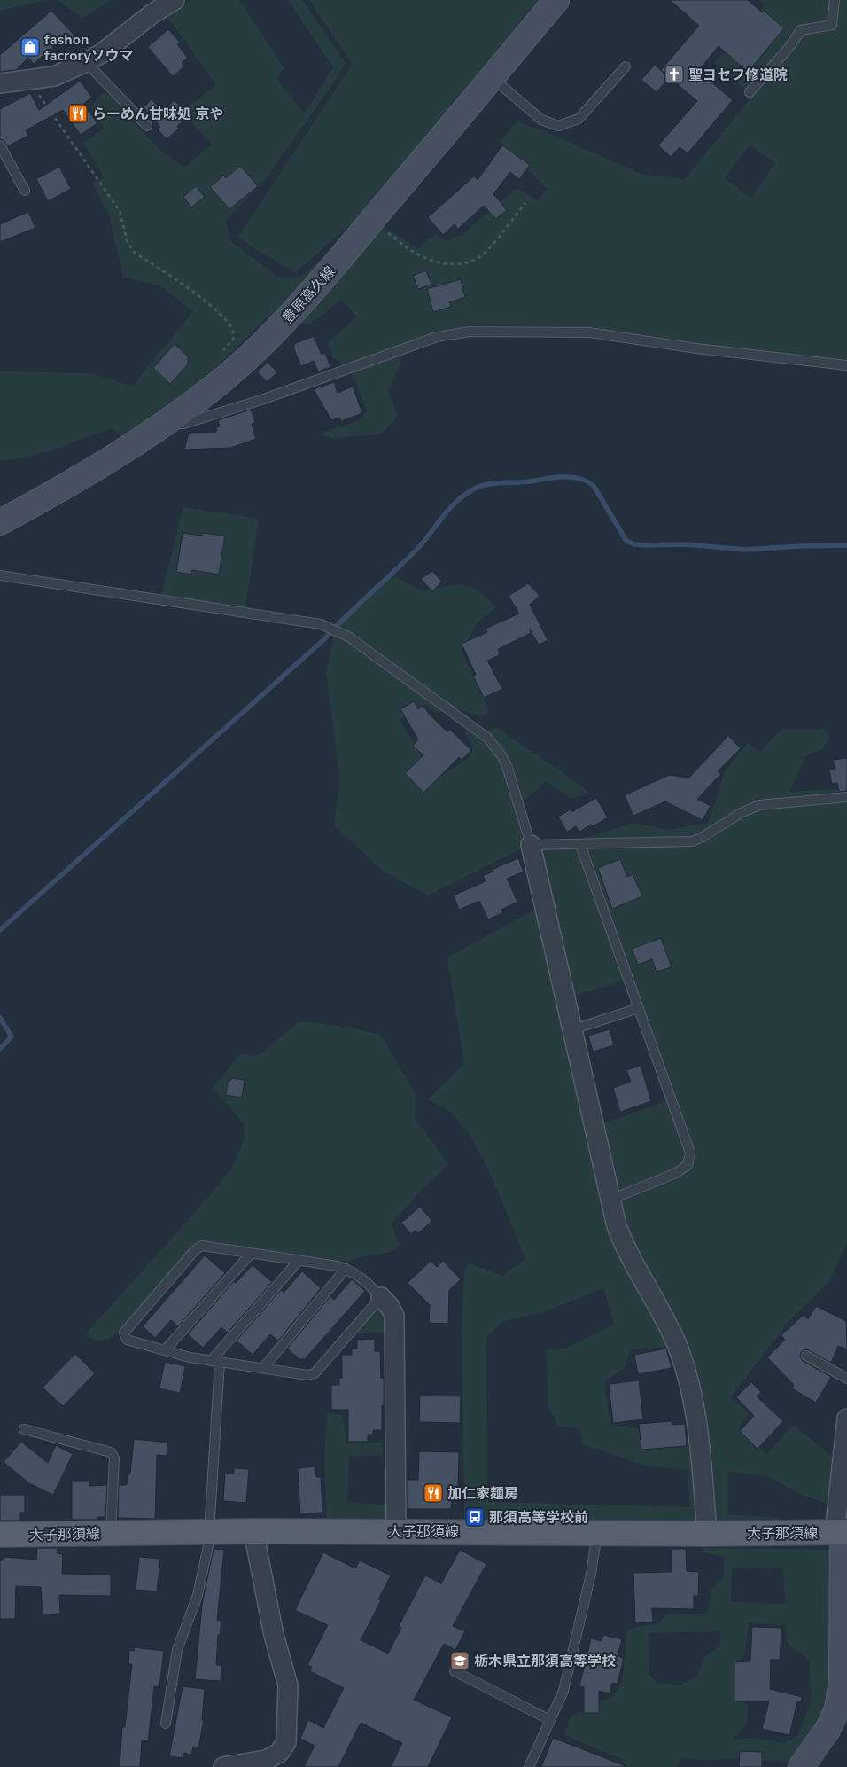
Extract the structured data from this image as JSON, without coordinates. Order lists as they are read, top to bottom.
{
  "streets": {
    "main road": ["豊原高久線", "大子那須線"]
  },
  "places": {
    "shop": ["fashon facroryソウマ"],
    "church": ["聖ヨセフ修道院"],
    "restaurant": ["らーめん甘味処 京や", "加仁家麺房"],
    "bus stop": ["那須高等学校前"],
    "school or university": ["栃木県立那須高等学校"]
  }
}
